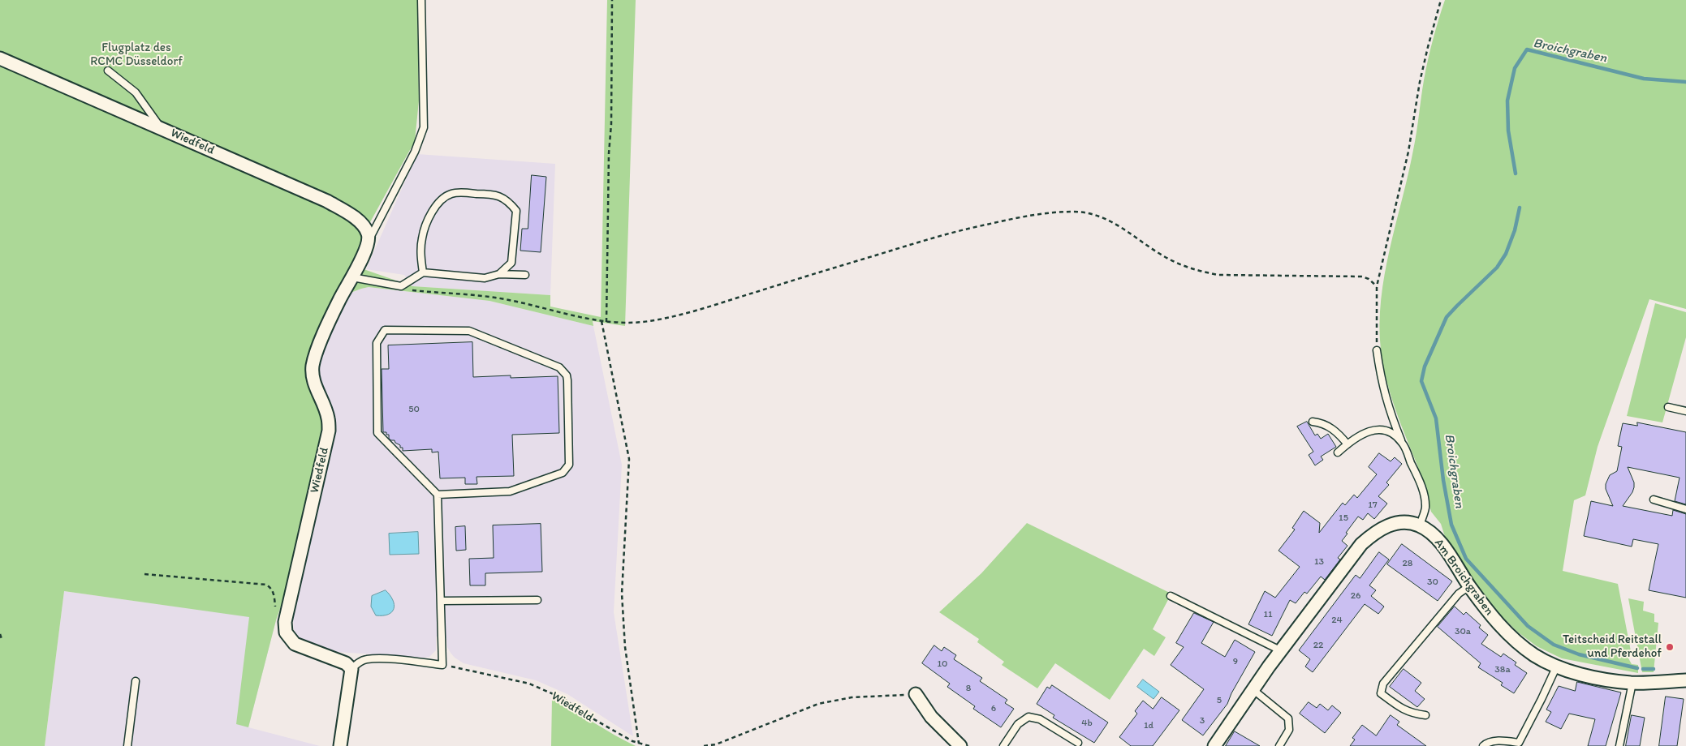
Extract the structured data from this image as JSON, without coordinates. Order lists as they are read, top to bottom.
{
  "streets": {
    "street": ["Wiedfeld", "Am Broichgraben"]
  },
  "water": ["Broichgraben"],
  "parks": ["Flugplatz des RCMC Düsseldorf"],
  "places": ["Teitscheid Reitstall und Pferdehof"],
  "house_numbers": [
    "50",
    "17",
    "15",
    "13",
    "28",
    "30",
    "26",
    "11",
    "24",
    "30a",
    "22",
    "9",
    "10",
    "38a",
    "8",
    "5",
    "6",
    "3",
    "4b",
    "1d"
  ]
}
